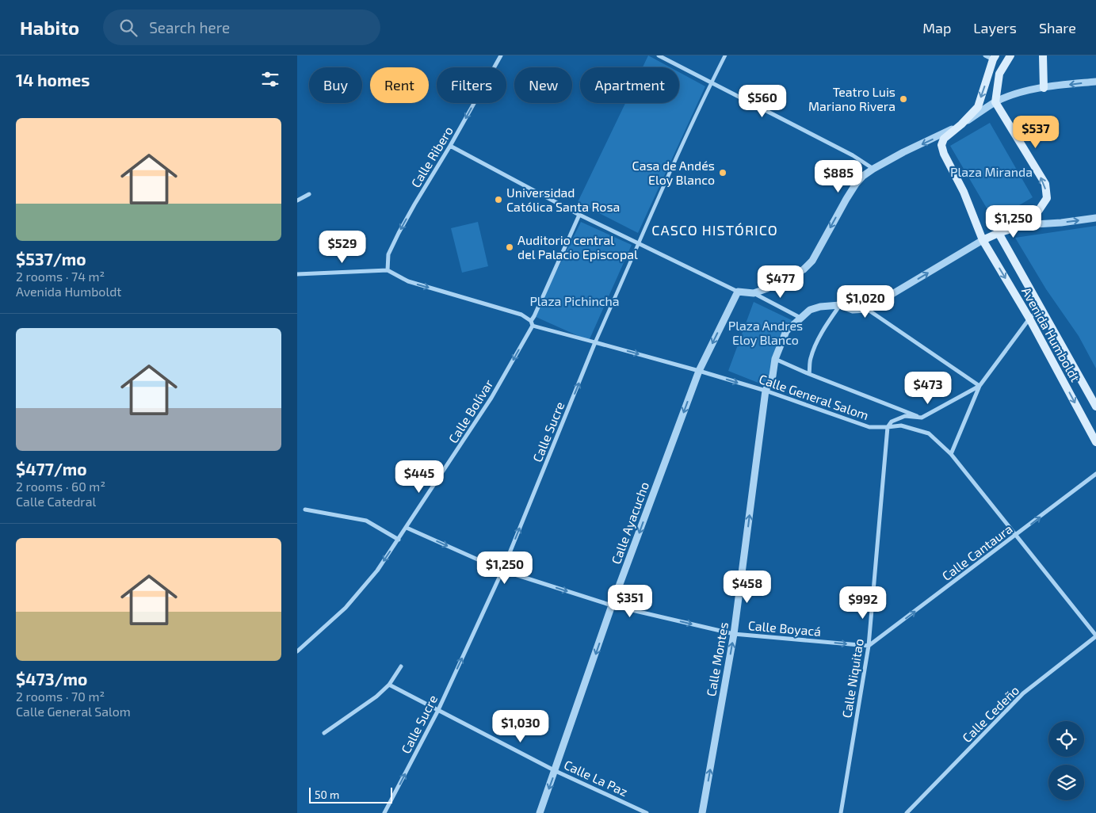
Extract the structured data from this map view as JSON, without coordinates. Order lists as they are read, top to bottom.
{
  "streets": {
    "main road": ["Avenida Humboldt"],
    "street": [
      "Calle Ribero",
      "Calle General Salom",
      "Calle Bolívar",
      "Calle Sucre",
      "Calle Ayacucho",
      "Calle Cantaura",
      "Calle Boyacá",
      "Calle Montes",
      "Calle Niquitao",
      "Calle Cedeño",
      "Calle La Paz"
    ]
  },
  "crossings": [
    ["Calle General Salom", "Calle Bolívar"],
    ["Calle General Salom", "Calle Sucre"],
    ["Calle General Salom", "Calle Ayacucho"],
    ["Calle General Salom", "Calle Cantaura"],
    ["Calle General Salom", "Calle Montes"],
    ["Calle General Salom", "Calle Niquitao"],
    ["Calle General Salom", "Calle Cedeño"],
    ["Calle Bolívar", "Calle Boyacá"],
    ["Calle Sucre", "Calle Boyacá"],
    ["Calle Sucre", "Calle La Paz"],
    ["Calle Ayacucho", "Calle Boyacá"],
    ["Calle Ayacucho", "Calle La Paz"],
    ["Calle Cantaura", "Calle Boyacá"],
    ["Calle Cantaura", "Calle Niquitao"],
    ["Calle Boyacá", "Calle Montes"],
    ["Calle Boyacá", "Calle Niquitao"]
  ],
  "one_way": [
    "Calle Ribero",
    "Calle Bolívar",
    "Calle Sucre",
    "Calle Ayacucho",
    "Calle Cantaura",
    "Calle Boyacá",
    "Calle Montes"
  ],
  "districts": ["CASCO HISTÓRICO"],
  "parks": ["Plaza Miranda", "Plaza Pichincha", "Plaza Andres Eloy Blanco"],
  "places": [
    "Teatro Luis Mariano Rivera",
    "Casa de Andés Eloy Blanco",
    "Universidad Católica Santa Rosa",
    "Auditorio central del Palacio Episcopal"
  ],
  "scale_bar": "50 m",
  "page": {
    "header": "Habito",
    "search": "Search here",
    "nav": ["Map", "Layers", "Share"],
    "heading": "14 homes",
    "chip": [
      "Buy",
      "Rent",
      "Filters",
      "New",
      "Apartment"
    ],
    "price": [
      "$560",
      "$537",
      "$885",
      "$1,250",
      "$529",
      "$477",
      "$1,020",
      "$473",
      "$445",
      "$1,250",
      "$458",
      "$351",
      "$992",
      "$1,030"
    ],
    "list": [
      {
        "name": "$537/mo",
        "note": "2 rooms · 74 m² · Avenida Humboldt"
      },
      {
        "name": "$477/mo",
        "note": "2 rooms · 60 m² · Calle Catedral"
      },
      {
        "name": "$473/mo",
        "note": "2 rooms · 70 m² · Calle General Salom"
      }
    ],
    "scale": "50 m"
  }
}
